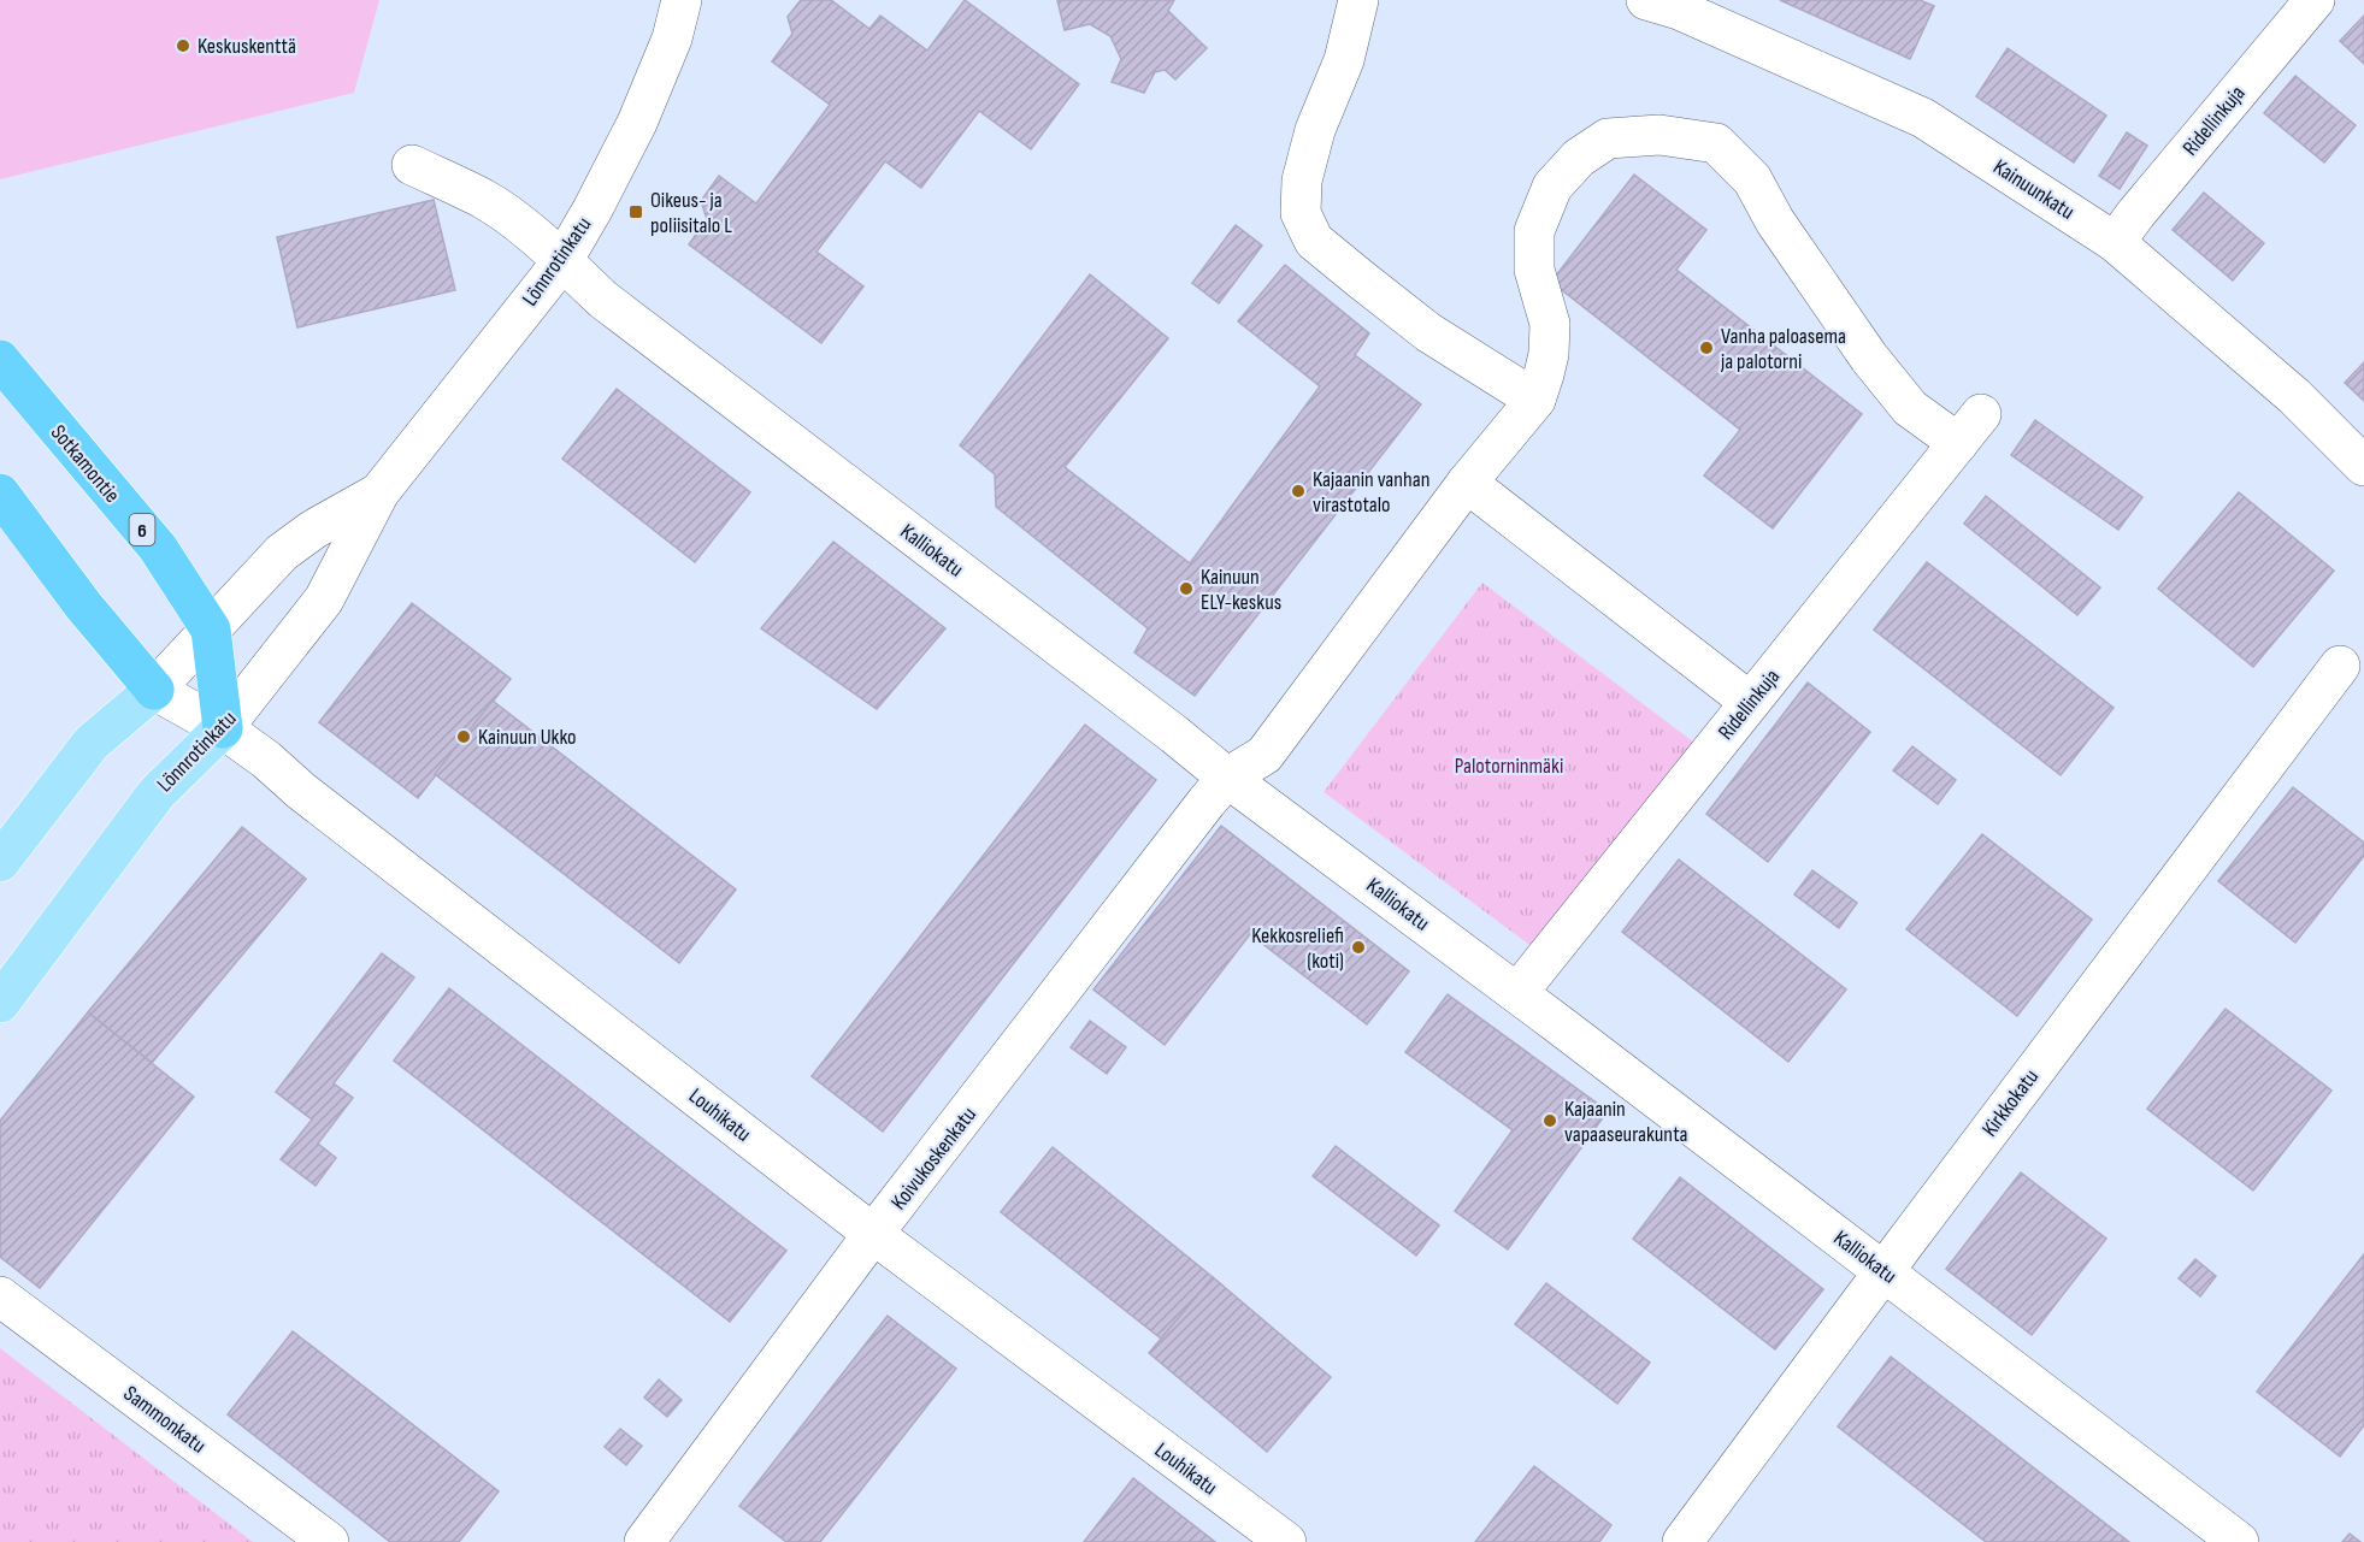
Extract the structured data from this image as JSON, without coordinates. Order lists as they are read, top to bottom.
{
  "streets": {
    "highway": ["Sotkamontie", "6"],
    "main road": ["Lönnrotinkatu"],
    "street": [
      "Ridellinkuja",
      "Kainuunkatu",
      "Kalliokatu",
      "Kirkkokatu",
      "Louhikatu",
      "Koivukoskenkatu",
      "Sammonkatu"
    ]
  },
  "crossings": [
    ["Ridellinkuja", "Kainuunkatu"],
    ["Ridellinkuja", "Kalliokatu"],
    ["Ridellinkuja", "Koivukoskenkatu"],
    ["Lönnrotinkatu", "Sotkamontie"],
    ["Lönnrotinkatu", "Kalliokatu"],
    ["Lönnrotinkatu", "Louhikatu"],
    ["Sotkamontie", "Louhikatu"],
    ["Kalliokatu", "Kirkkokatu"],
    ["Kalliokatu", "Koivukoskenkatu"],
    ["Louhikatu", "Koivukoskenkatu"]
  ],
  "parks": ["Palotorninmäki"],
  "places": {
    "other": [
      "Keskuskenttä",
      "Vanha paloasema ja palotorni",
      "Kajaanin vanhan virastotalo",
      "Kainuun ELY-keskus",
      "Kainuun Ukko",
      "Kekkosreliefi (koti)",
      "Kajaanin vapaaseurakunta"
    ],
    "transit": ["Oikeus- ja poliisitalo L"]
  }
}
